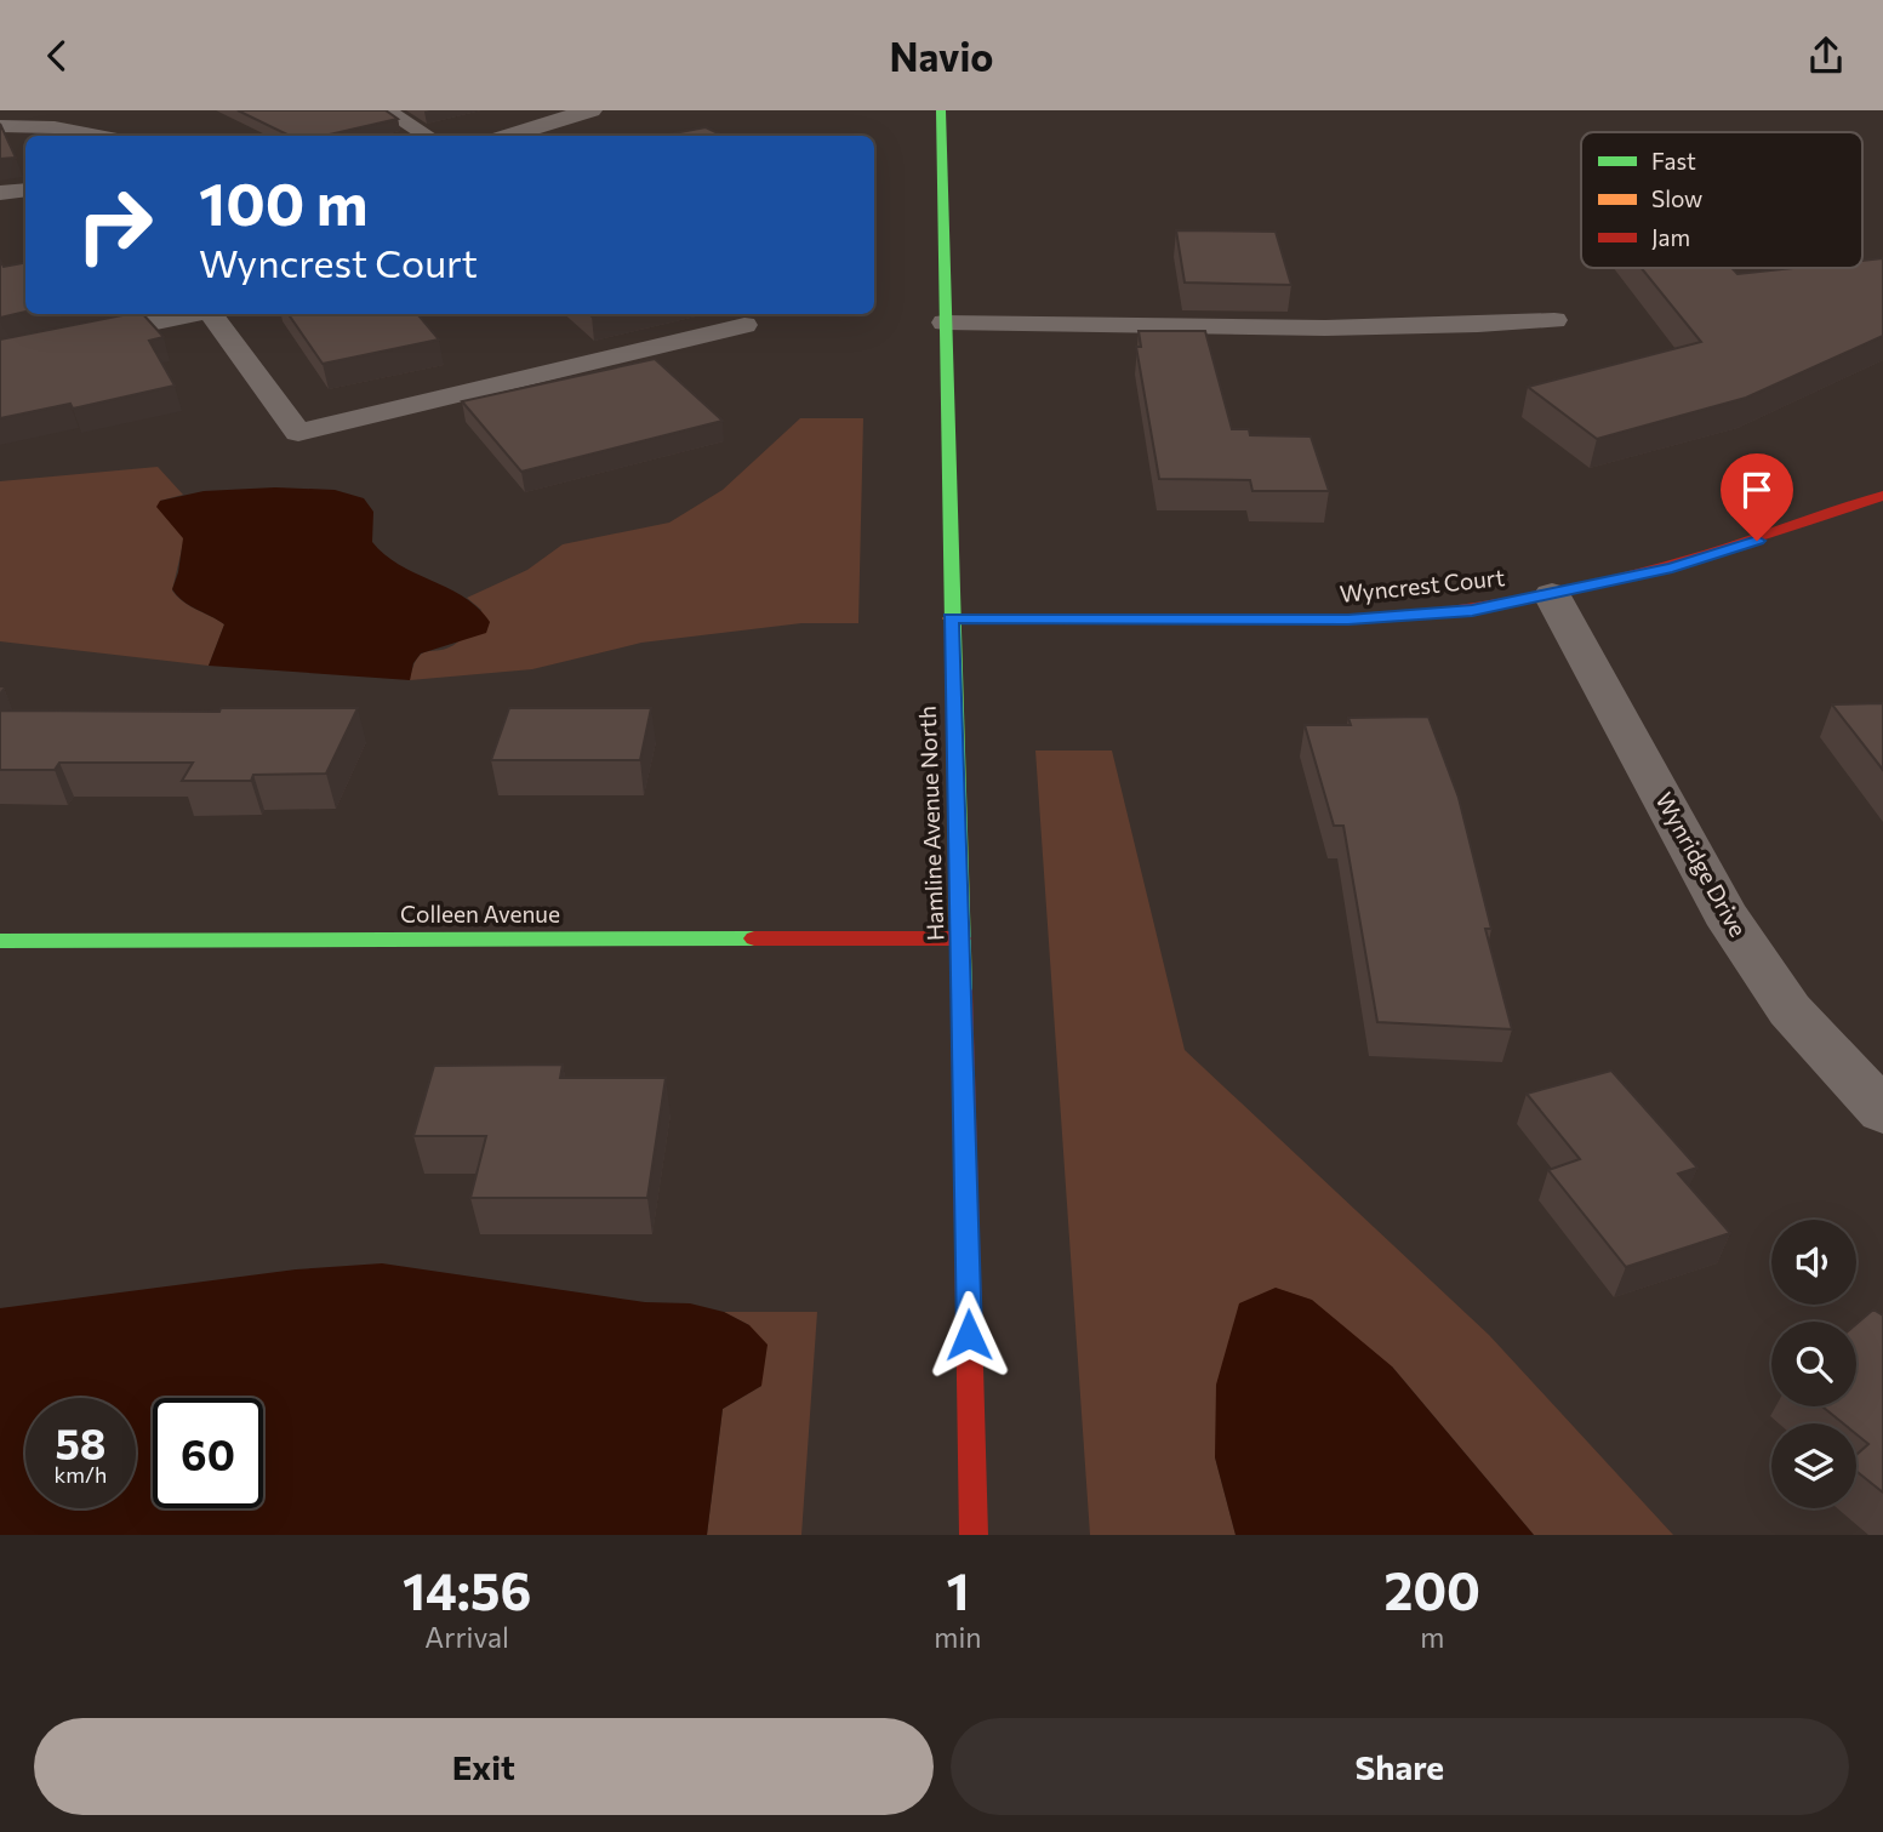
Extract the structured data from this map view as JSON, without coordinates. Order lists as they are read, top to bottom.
{
  "streets": {
    "main road": ["Wyncrest Court", "Hamline Avenue North", "Colleen Avenue"],
    "street": ["Wynridge Drive"]
  },
  "crossings": [
    ["Wyncrest Court", "Hamline Avenue North"],
    ["Wyncrest Court", "Wynridge Drive"],
    ["Hamline Avenue North", "Colleen Avenue"]
  ],
  "legend": ["Fast", "Slow", "Jam"],
  "page": {
    "header": "Navio",
    "turn": ["100 m", "Wyncrest Court"],
    "speed": "58 km/h",
    "limit": "60",
    "eta": [
      "14:56",
      "Arrival",
      "1",
      "min",
      "200",
      "m"
    ],
    "buttons": ["Exit", "Share"]
  }
}
